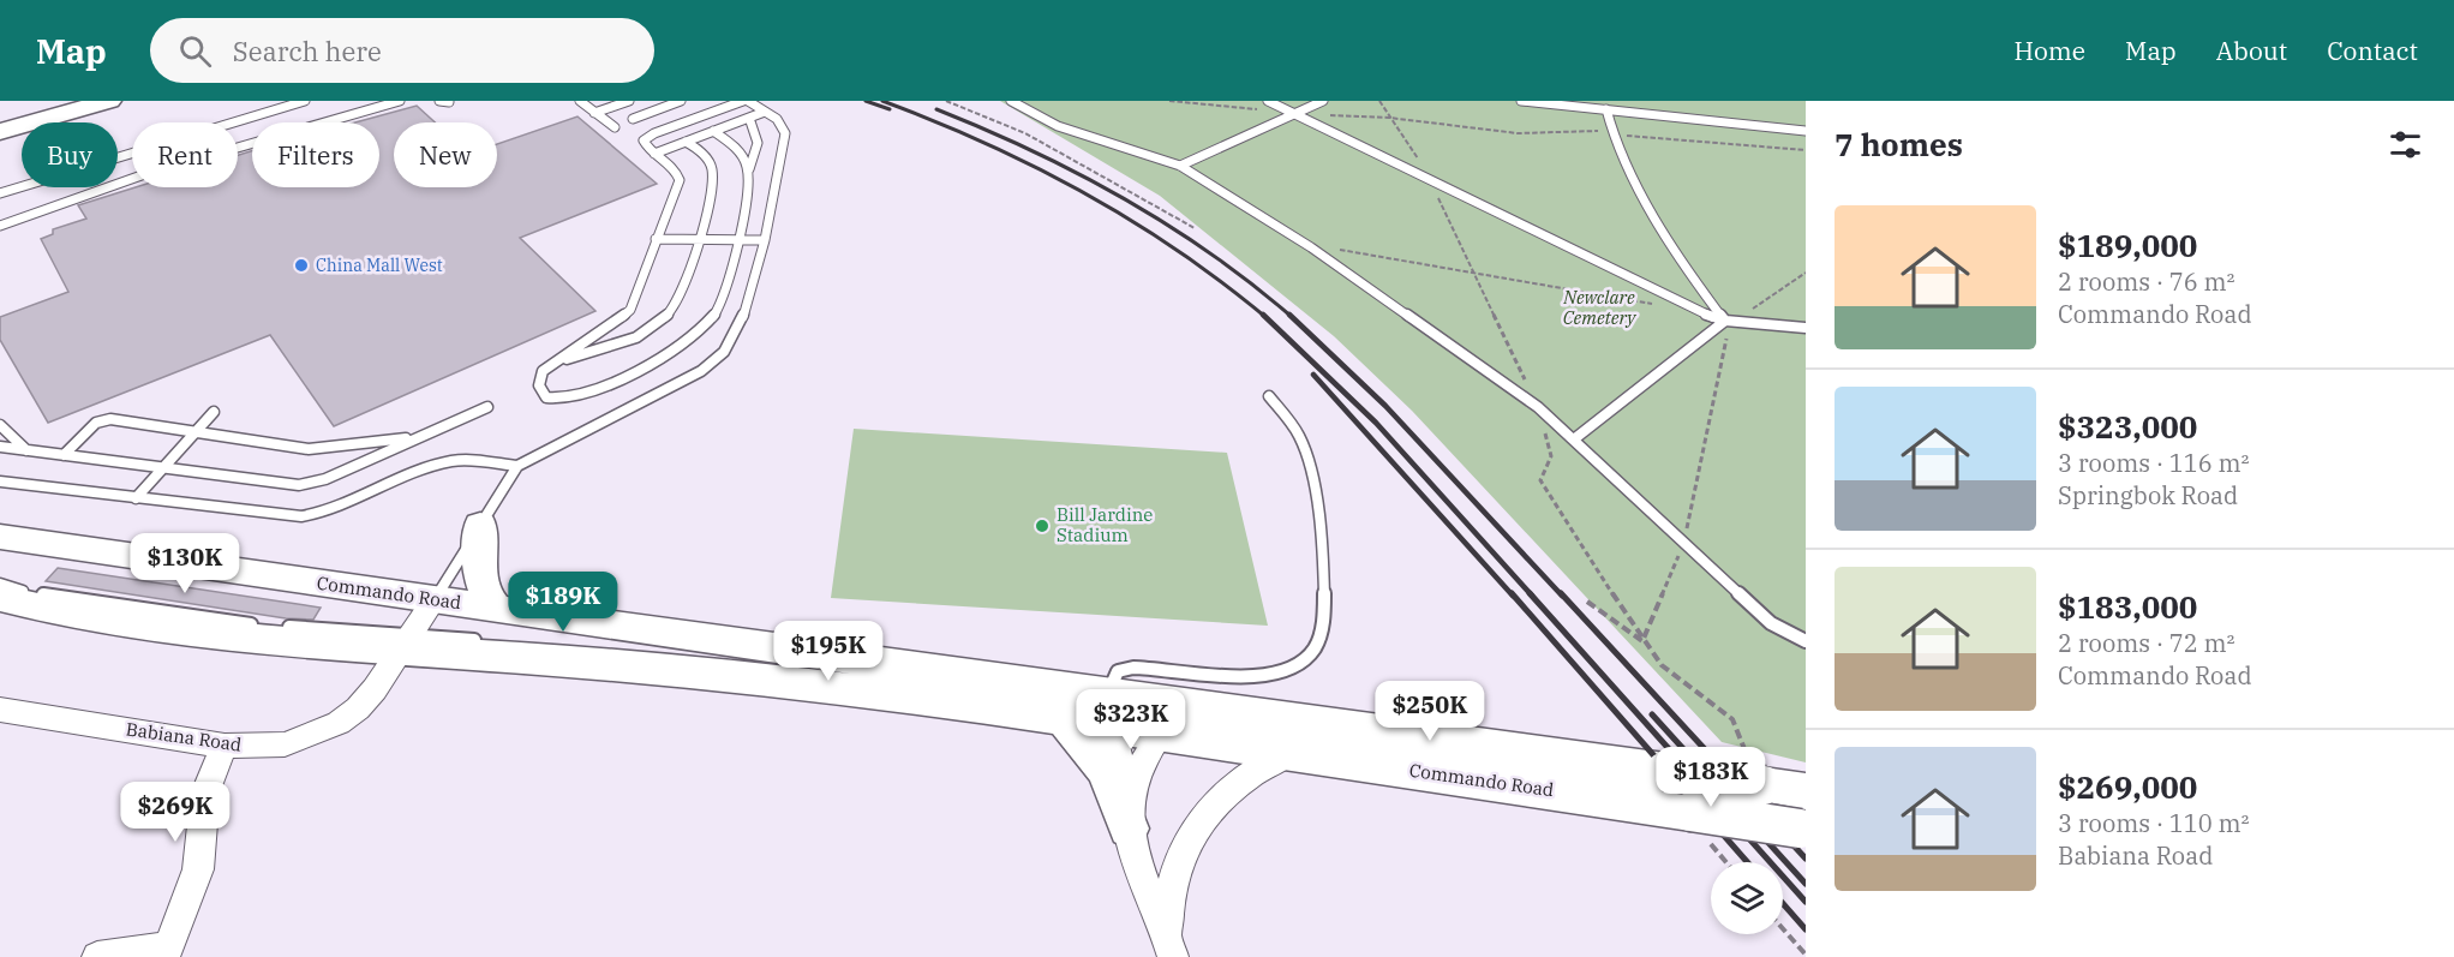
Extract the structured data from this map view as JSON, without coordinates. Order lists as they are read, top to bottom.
{
  "streets": {
    "main road": ["Commando Road"],
    "street": ["Babiana Road"]
  },
  "crossings": [
    ["Commando Road", "Babiana Road"]
  ],
  "parks": ["Newclare Cemetery"],
  "places": ["China Mall West", "Bill Jardine Stadium"],
  "page": {
    "header": "Map",
    "search": "Search here",
    "nav": [
      "Home",
      "Map",
      "About",
      "Contact"
    ],
    "heading": "7 homes",
    "chip": [
      "Buy",
      "Rent",
      "Filters",
      "New"
    ],
    "list": [
      {
        "name": "$189,000",
        "note": "2 rooms · 76 m² · Commando Road"
      },
      {
        "name": "$323,000",
        "note": "3 rooms · 116 m² · Springbok Road"
      },
      {
        "name": "$183,000",
        "note": "2 rooms · 72 m² · Commando Road"
      },
      {
        "name": "$269,000",
        "note": "3 rooms · 110 m² · Babiana Road"
      }
    ],
    "price": [
      "$130K",
      "$189K",
      "$195K",
      "$250K",
      "$323K",
      "$183K",
      "$269K"
    ]
  }
}
